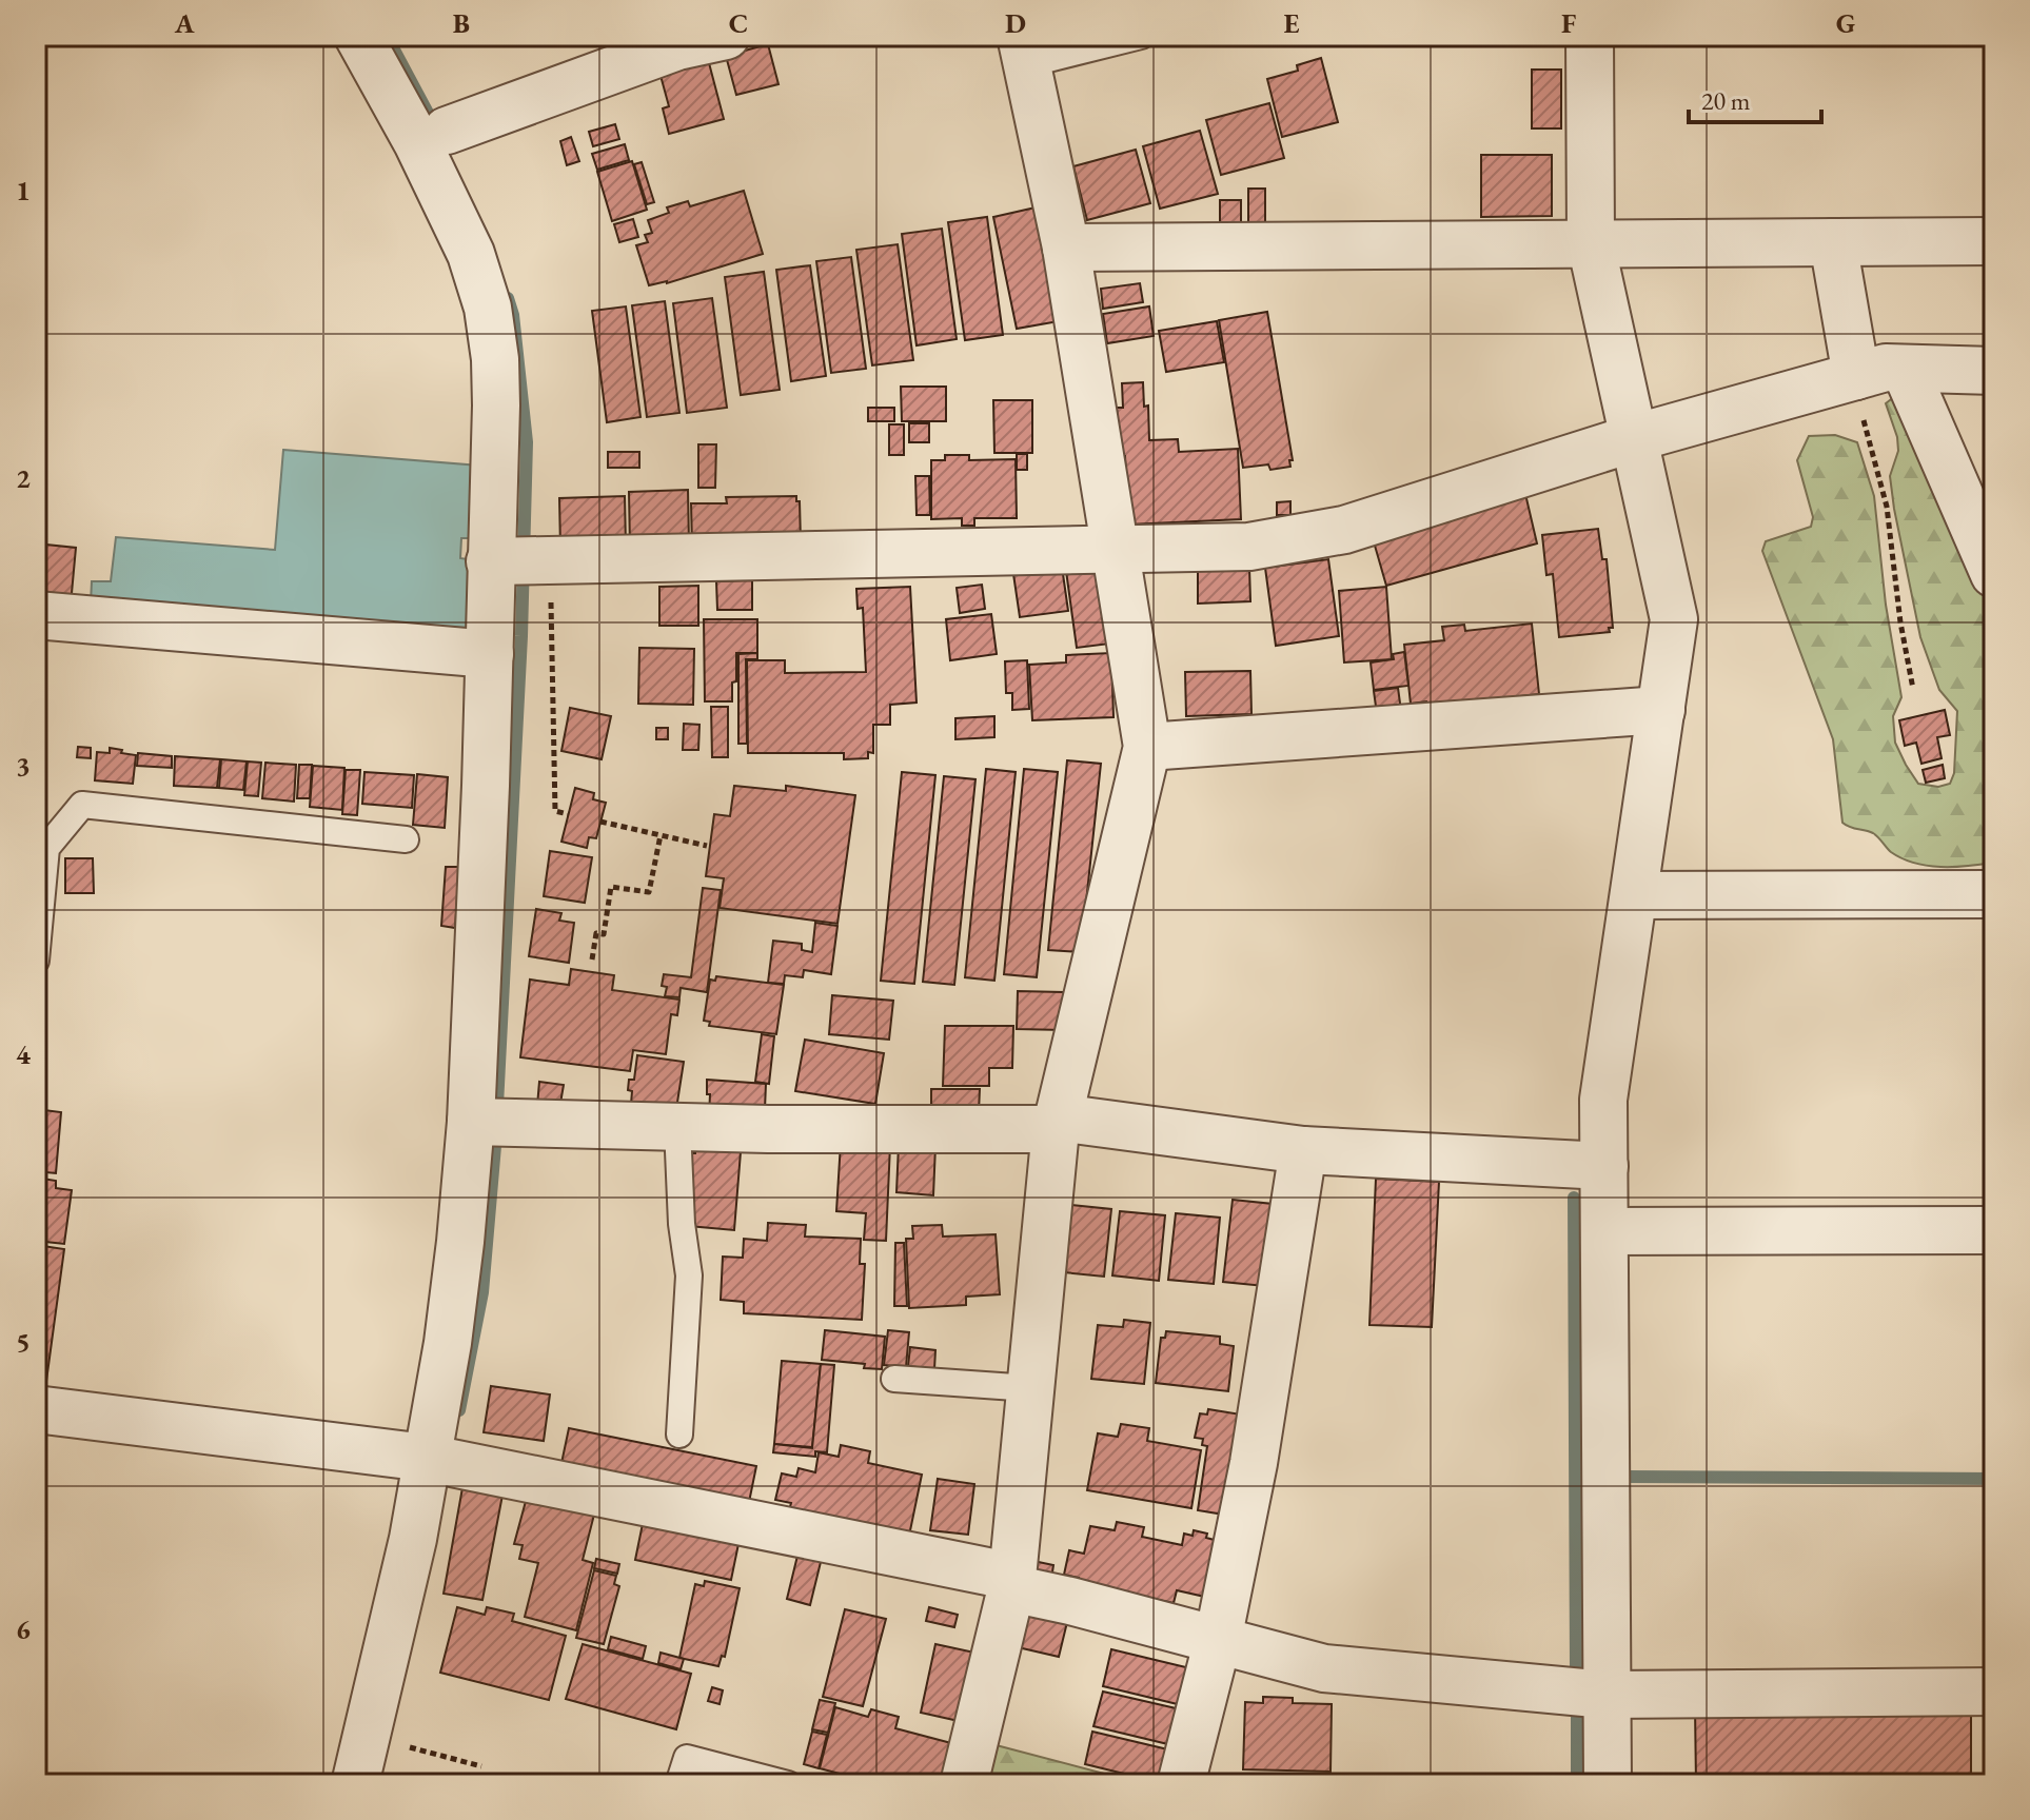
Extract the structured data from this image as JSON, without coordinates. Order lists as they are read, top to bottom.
{
  "scale_bar": "20 m",
  "grid": {
    "columns": [
      "A",
      "B",
      "C",
      "D",
      "E",
      "F",
      "G"
    ],
    "rows": [
      "1",
      "2",
      "3",
      "4",
      "5",
      "6"
    ]
  }
}
